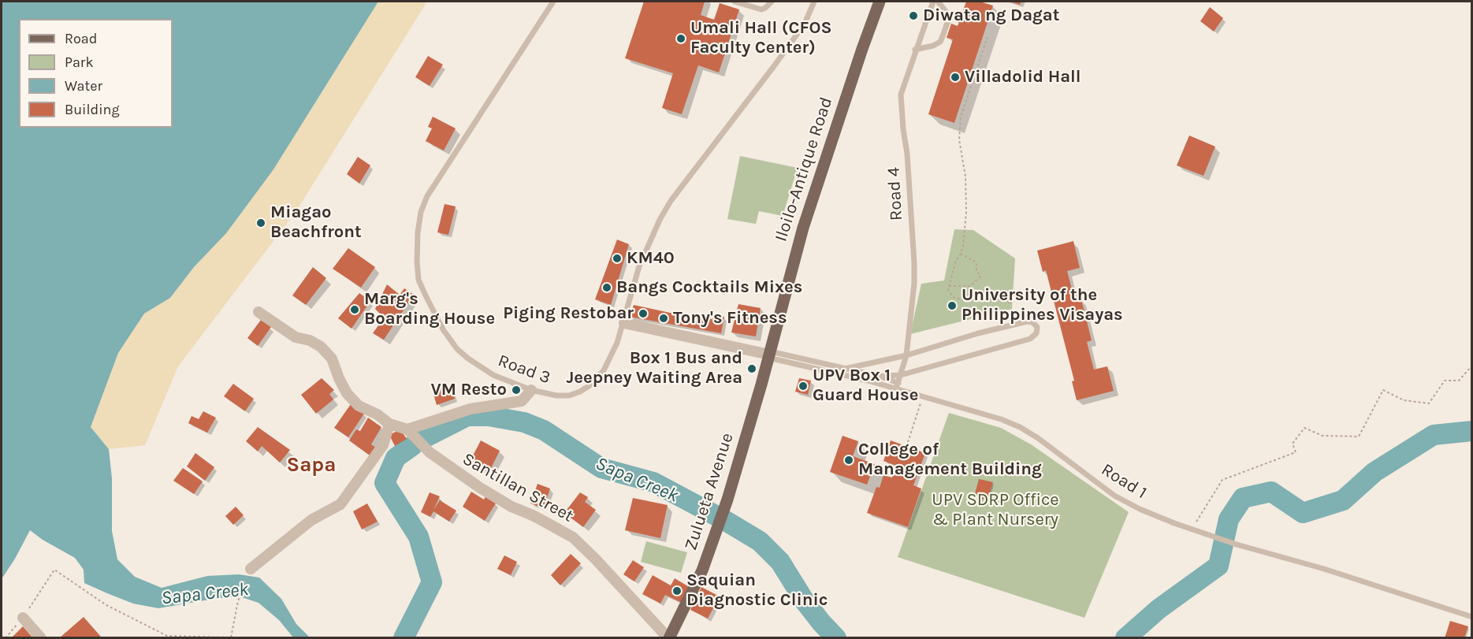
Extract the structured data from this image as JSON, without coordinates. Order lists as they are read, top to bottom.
{
  "streets": {
    "main road": ["Iloilo-Antique Road", "Zulueta Avenue"],
    "street": ["Santillan Street"],
    "lane": ["Road 4", "Road 3", "Road 1"]
  },
  "crossings": [
    ["Iloilo-Antique Road", "Road 1"],
    ["Iloilo-Antique Road", "Zulueta Avenue"],
    ["Road 4", "Road 1"],
    ["Road 1", "Zulueta Avenue"],
    ["Santillan Street", "Zulueta Avenue"]
  ],
  "districts": ["Sapa"],
  "water": ["Sapa Creek"],
  "parks": ["UPV SDRP Office & Plant Nursery"],
  "places": [
    "Diwata ng Dagat",
    "Umali Hall (CFOS Faculty Center)",
    "Villadolid Hall",
    "Miagao Beachfront",
    "KM40",
    "Bangs Cocktails Mixes",
    "University of the Philippines Visayas",
    "Marg's Boarding House",
    "Piging Restobar",
    "Tony's Fitness",
    "Box 1 Bus and Jeepney Waiting Area",
    "UPV Box 1 Guard House",
    "VM Resto",
    "College of Management Building",
    "Saquian Diagnostic Clinic"
  ],
  "legend": [
    "Road",
    "Park",
    "Water",
    "Building"
  ]
}
